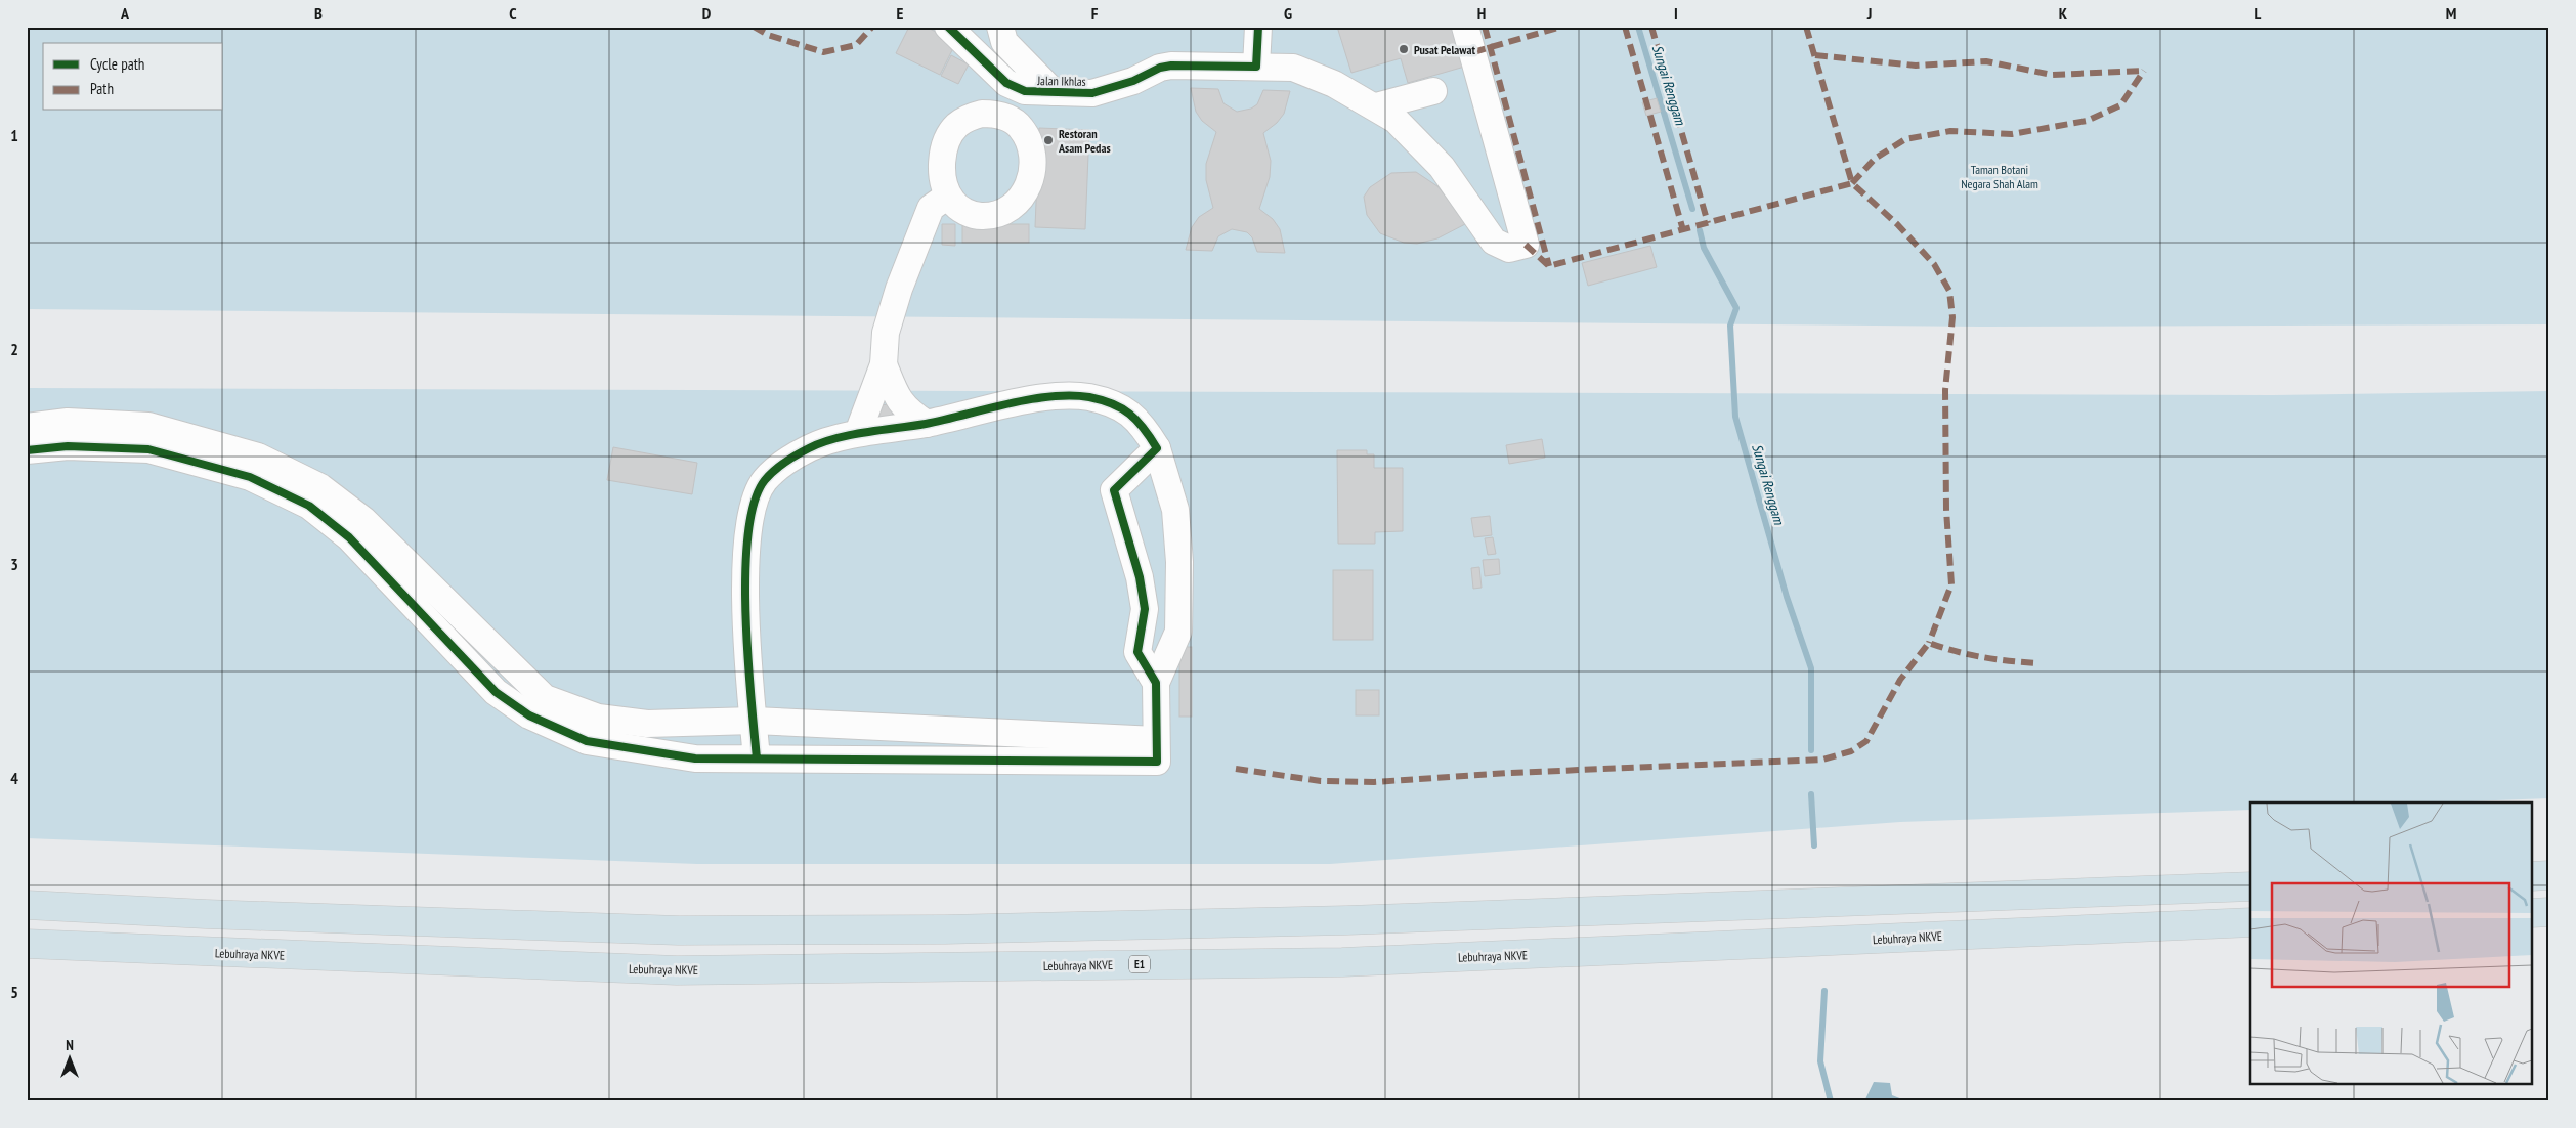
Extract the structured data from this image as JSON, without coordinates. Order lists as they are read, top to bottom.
{
  "streets": {
    "highway": ["Lebuhraya NKVE", "E1"],
    "street": ["Jalan Ikhlas"]
  },
  "water": ["Sungai Renggam"],
  "parks": ["Taman Botani Negara Shah Alam"],
  "places": ["Pusat Pelawat", "Restoran Asam Pedas"],
  "legend": ["Cycle path", "Path"],
  "north": "top",
  "grid": {
    "columns": [
      "A",
      "B",
      "C",
      "D",
      "E",
      "F",
      "G",
      "H",
      "I",
      "J",
      "K",
      "L",
      "M"
    ],
    "rows": [
      "1",
      "2",
      "3",
      "4",
      "5"
    ]
  }
}
